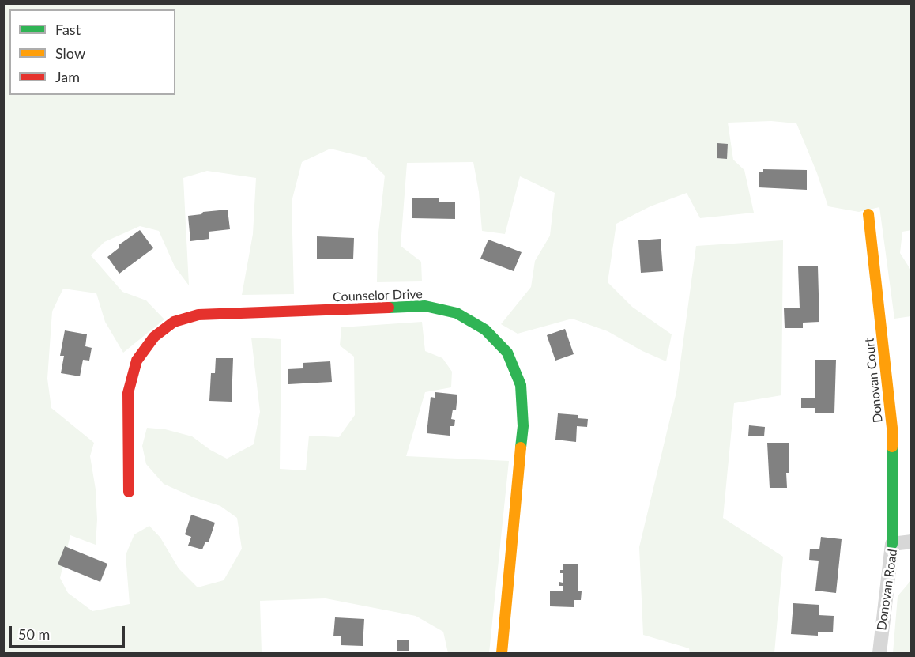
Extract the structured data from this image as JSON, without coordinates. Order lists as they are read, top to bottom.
{
  "streets": {
    "street": ["Counselor Drive", "Donovan Court", "Donovan Road"]
  },
  "crossings": [
    ["Donovan Court", "Donovan Road"]
  ],
  "legend": ["Fast", "Slow", "Jam"],
  "scale_bar": "50 m"
}
